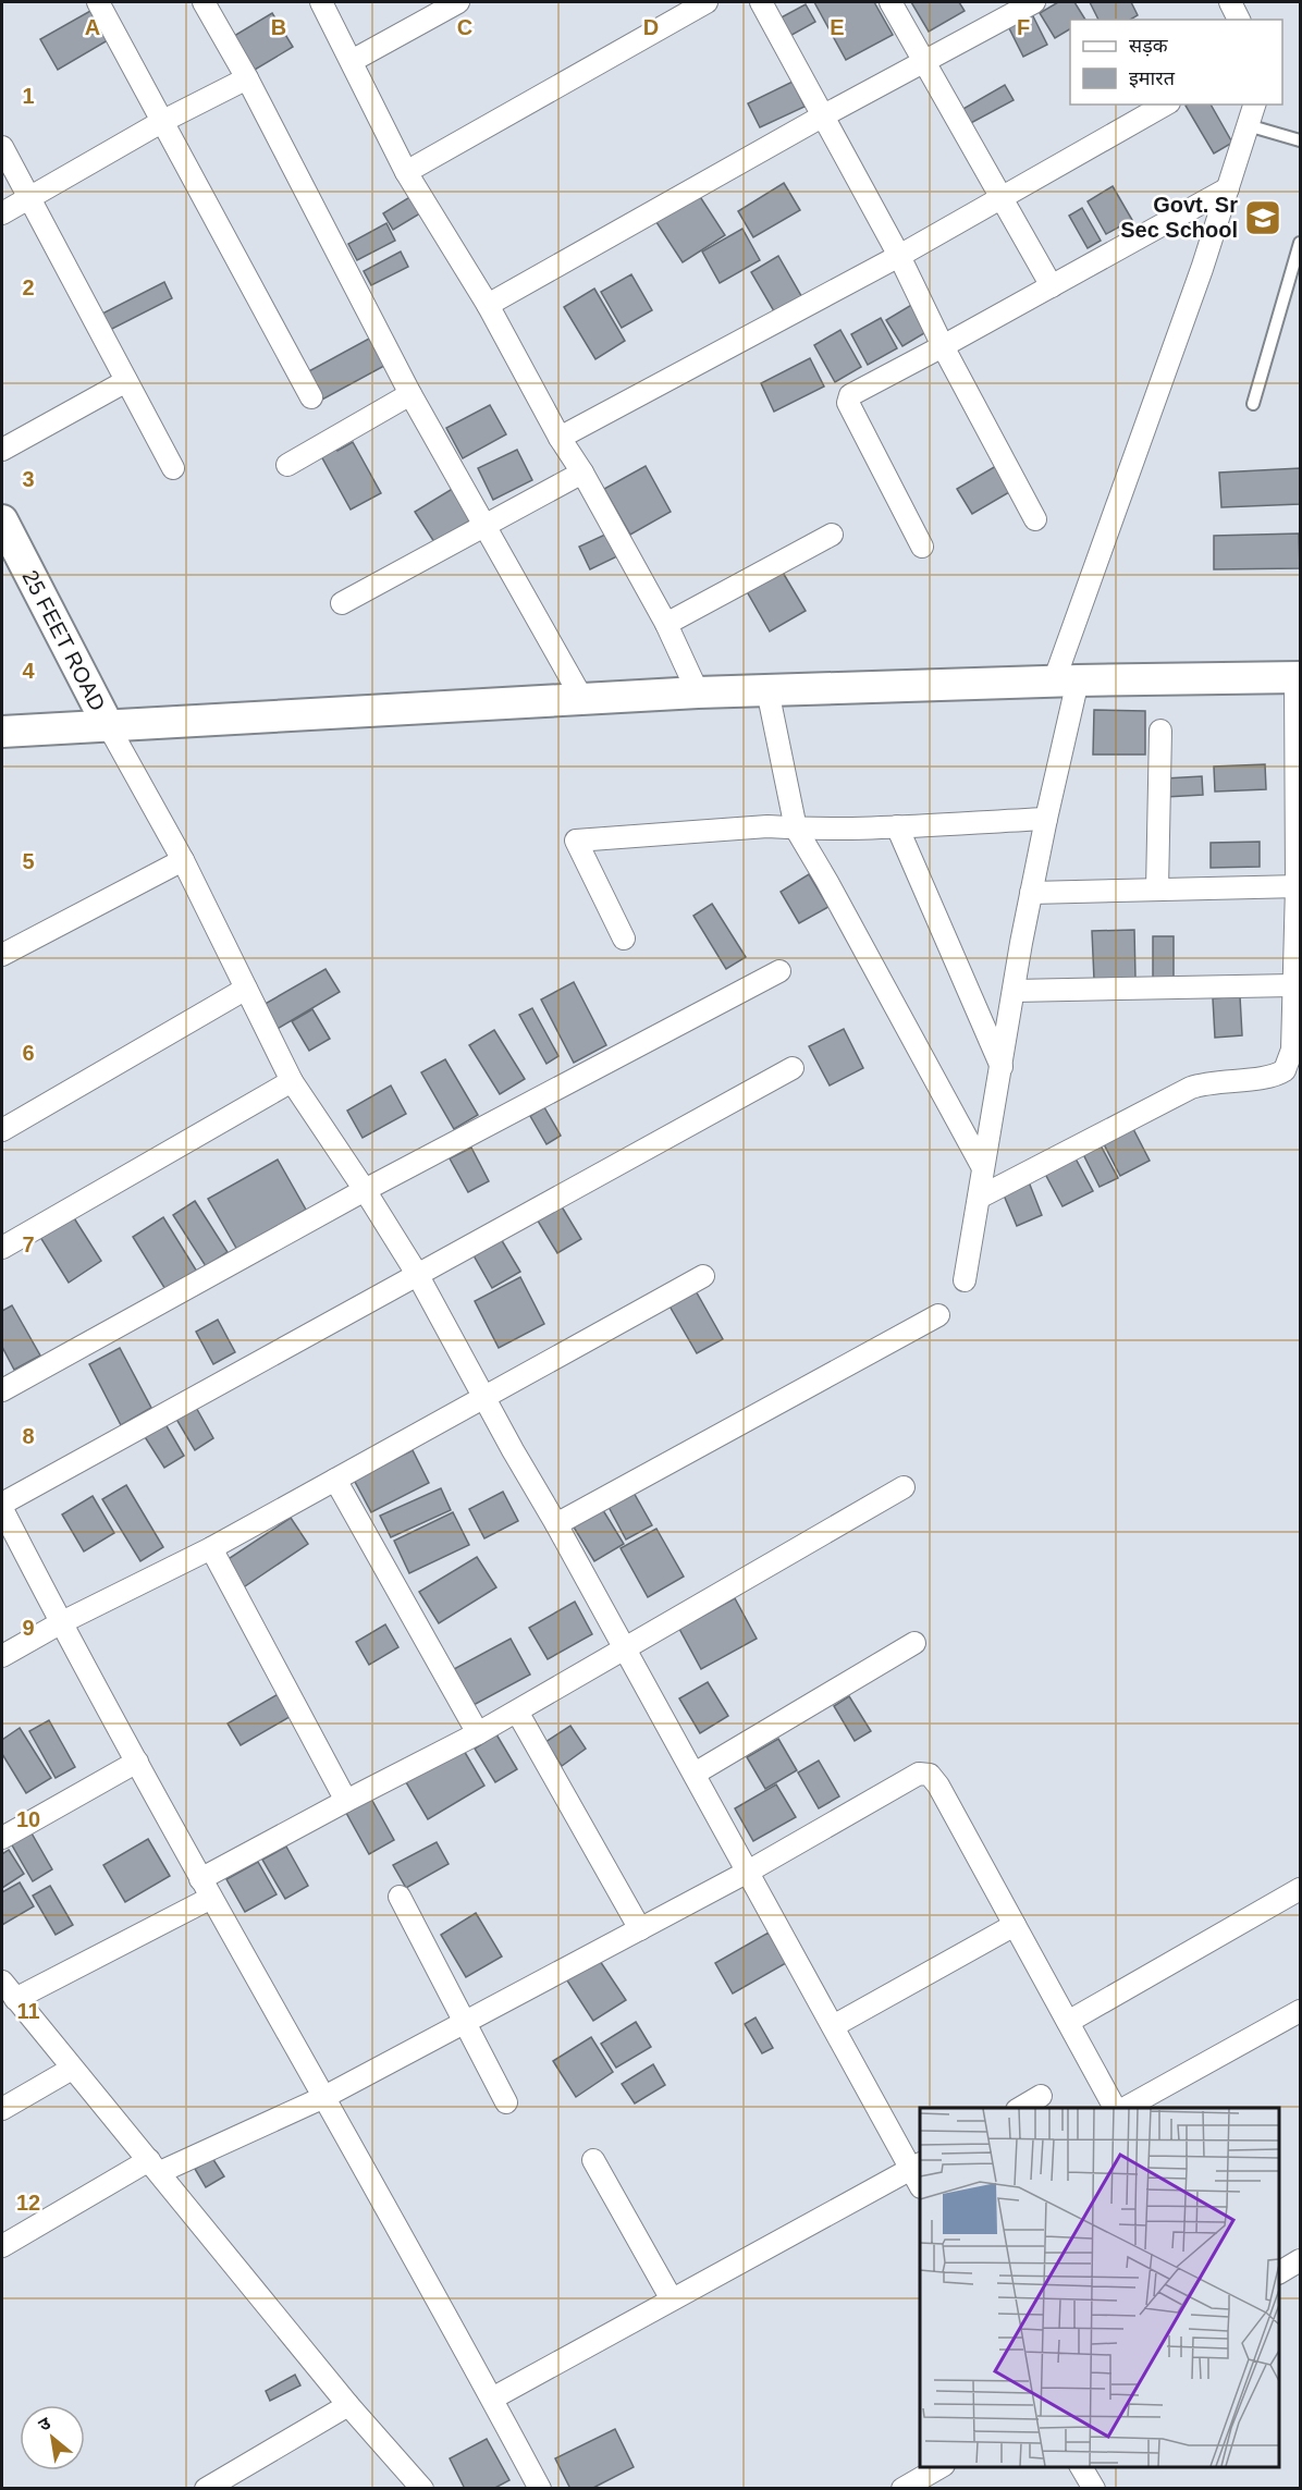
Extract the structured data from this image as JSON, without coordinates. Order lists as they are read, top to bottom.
{
  "streets": {
    "street": ["25 FEET ROAD"]
  },
  "places": {
    "school or university": ["Govt. Sr Sec School"]
  },
  "legend": ["सड़क", "इमारत"],
  "north": "top left",
  "grid": {
    "columns": [
      "A",
      "B",
      "C",
      "D",
      "E",
      "F"
    ],
    "rows": [
      "1",
      "2",
      "3",
      "4",
      "5",
      "6",
      "7",
      "8",
      "9",
      "10",
      "11",
      "12"
    ]
  }
}
